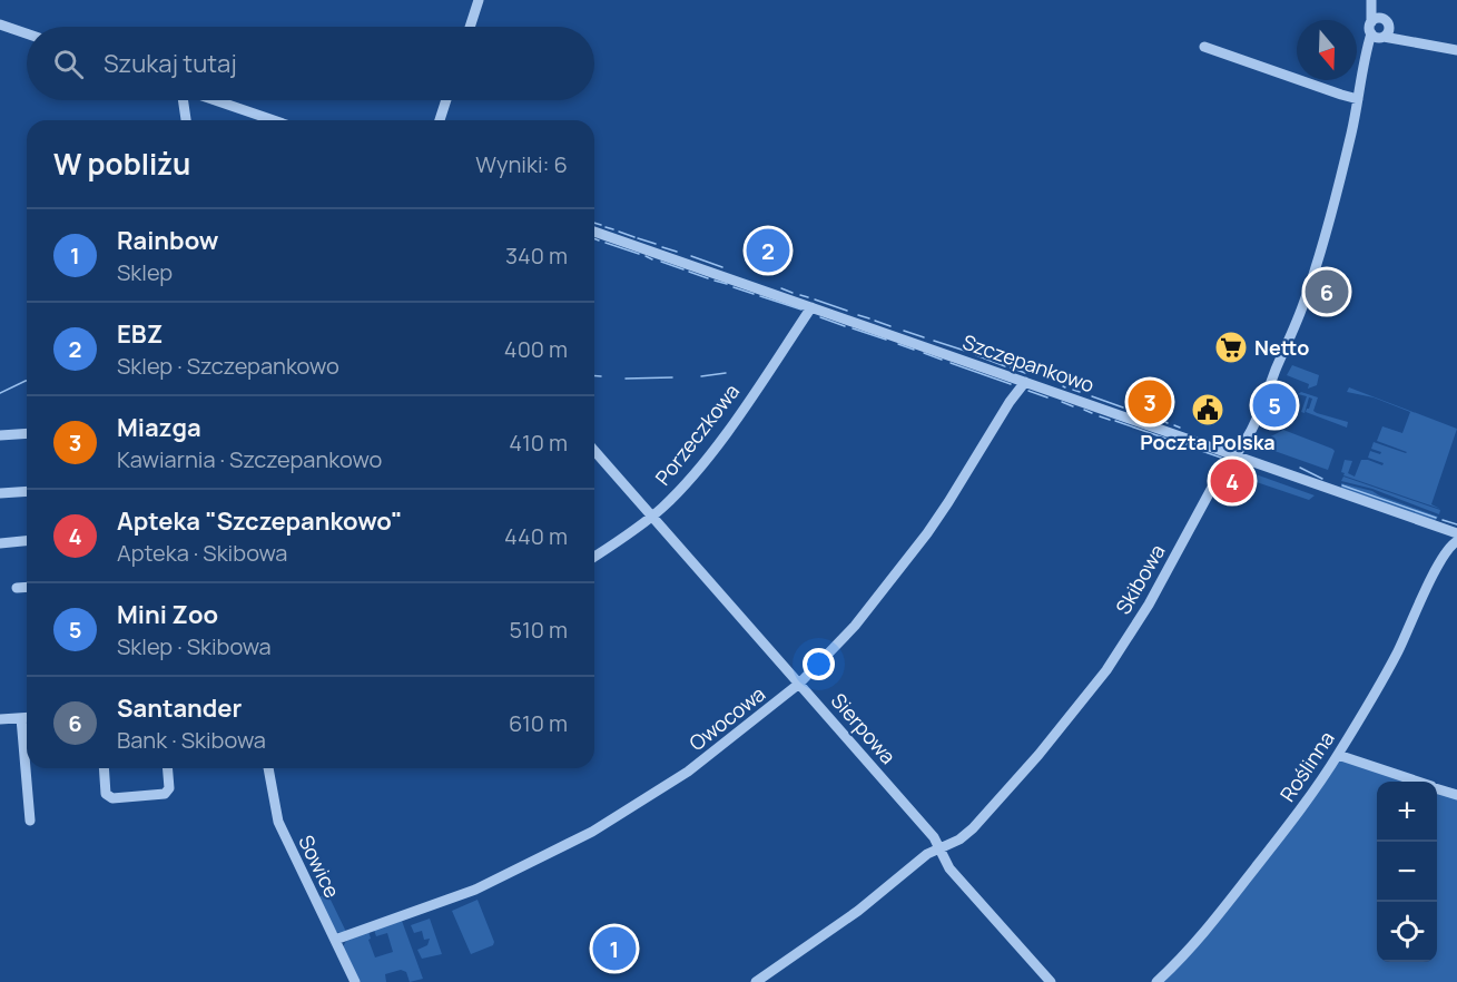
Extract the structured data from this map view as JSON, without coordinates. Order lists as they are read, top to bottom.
{
  "streets": {
    "street": [
      "Szczepankowo",
      "Porzeczkowa",
      "Skibowa",
      "Owocowa",
      "Sierpowa",
      "Roślinna",
      "Sowice"
    ]
  },
  "crossings": [
    ["Szczepankowo", "Porzeczkowa"],
    ["Szczepankowo", "Skibowa"],
    ["Szczepankowo", "Owocowa"],
    ["Szczepankowo", "Roślinna"],
    ["Porzeczkowa", "Sierpowa"],
    ["Skibowa", "Sierpowa"],
    ["Owocowa", "Sierpowa"],
    ["Owocowa", "Sowice"]
  ],
  "places": {
    "supermarket": ["Netto"],
    "public building": ["Poczta Polska"]
  },
  "north": "bottom",
  "page": {
    "search": "Szukaj tutaj",
    "heading": ["W pobliżu", "Wyniki: 6"],
    "list": [
      {
        "mark": "1",
        "name": "Rainbow",
        "note": "Sklep",
        "value": "340 m"
      },
      {
        "mark": "2",
        "name": "EBZ",
        "note": "Sklep · Szczepankowo",
        "value": "400 m"
      },
      {
        "mark": "3",
        "name": "Miazga",
        "note": "Kawiarnia · Szczepankowo",
        "value": "410 m"
      },
      {
        "mark": "4",
        "name": "Apteka \"Szczepankowo\"",
        "note": "Apteka · Skibowa",
        "value": "440 m"
      },
      {
        "mark": "5",
        "name": "Mini Zoo",
        "note": "Sklep · Skibowa",
        "value": "510 m"
      },
      {
        "mark": "6",
        "name": "Santander",
        "note": "Bank · Skibowa",
        "value": "610 m"
      }
    ],
    "pins": [
      "2",
      "6",
      "3",
      "5",
      "4",
      "1"
    ],
    "map_buttons": ["+", "−"]
  }
}
